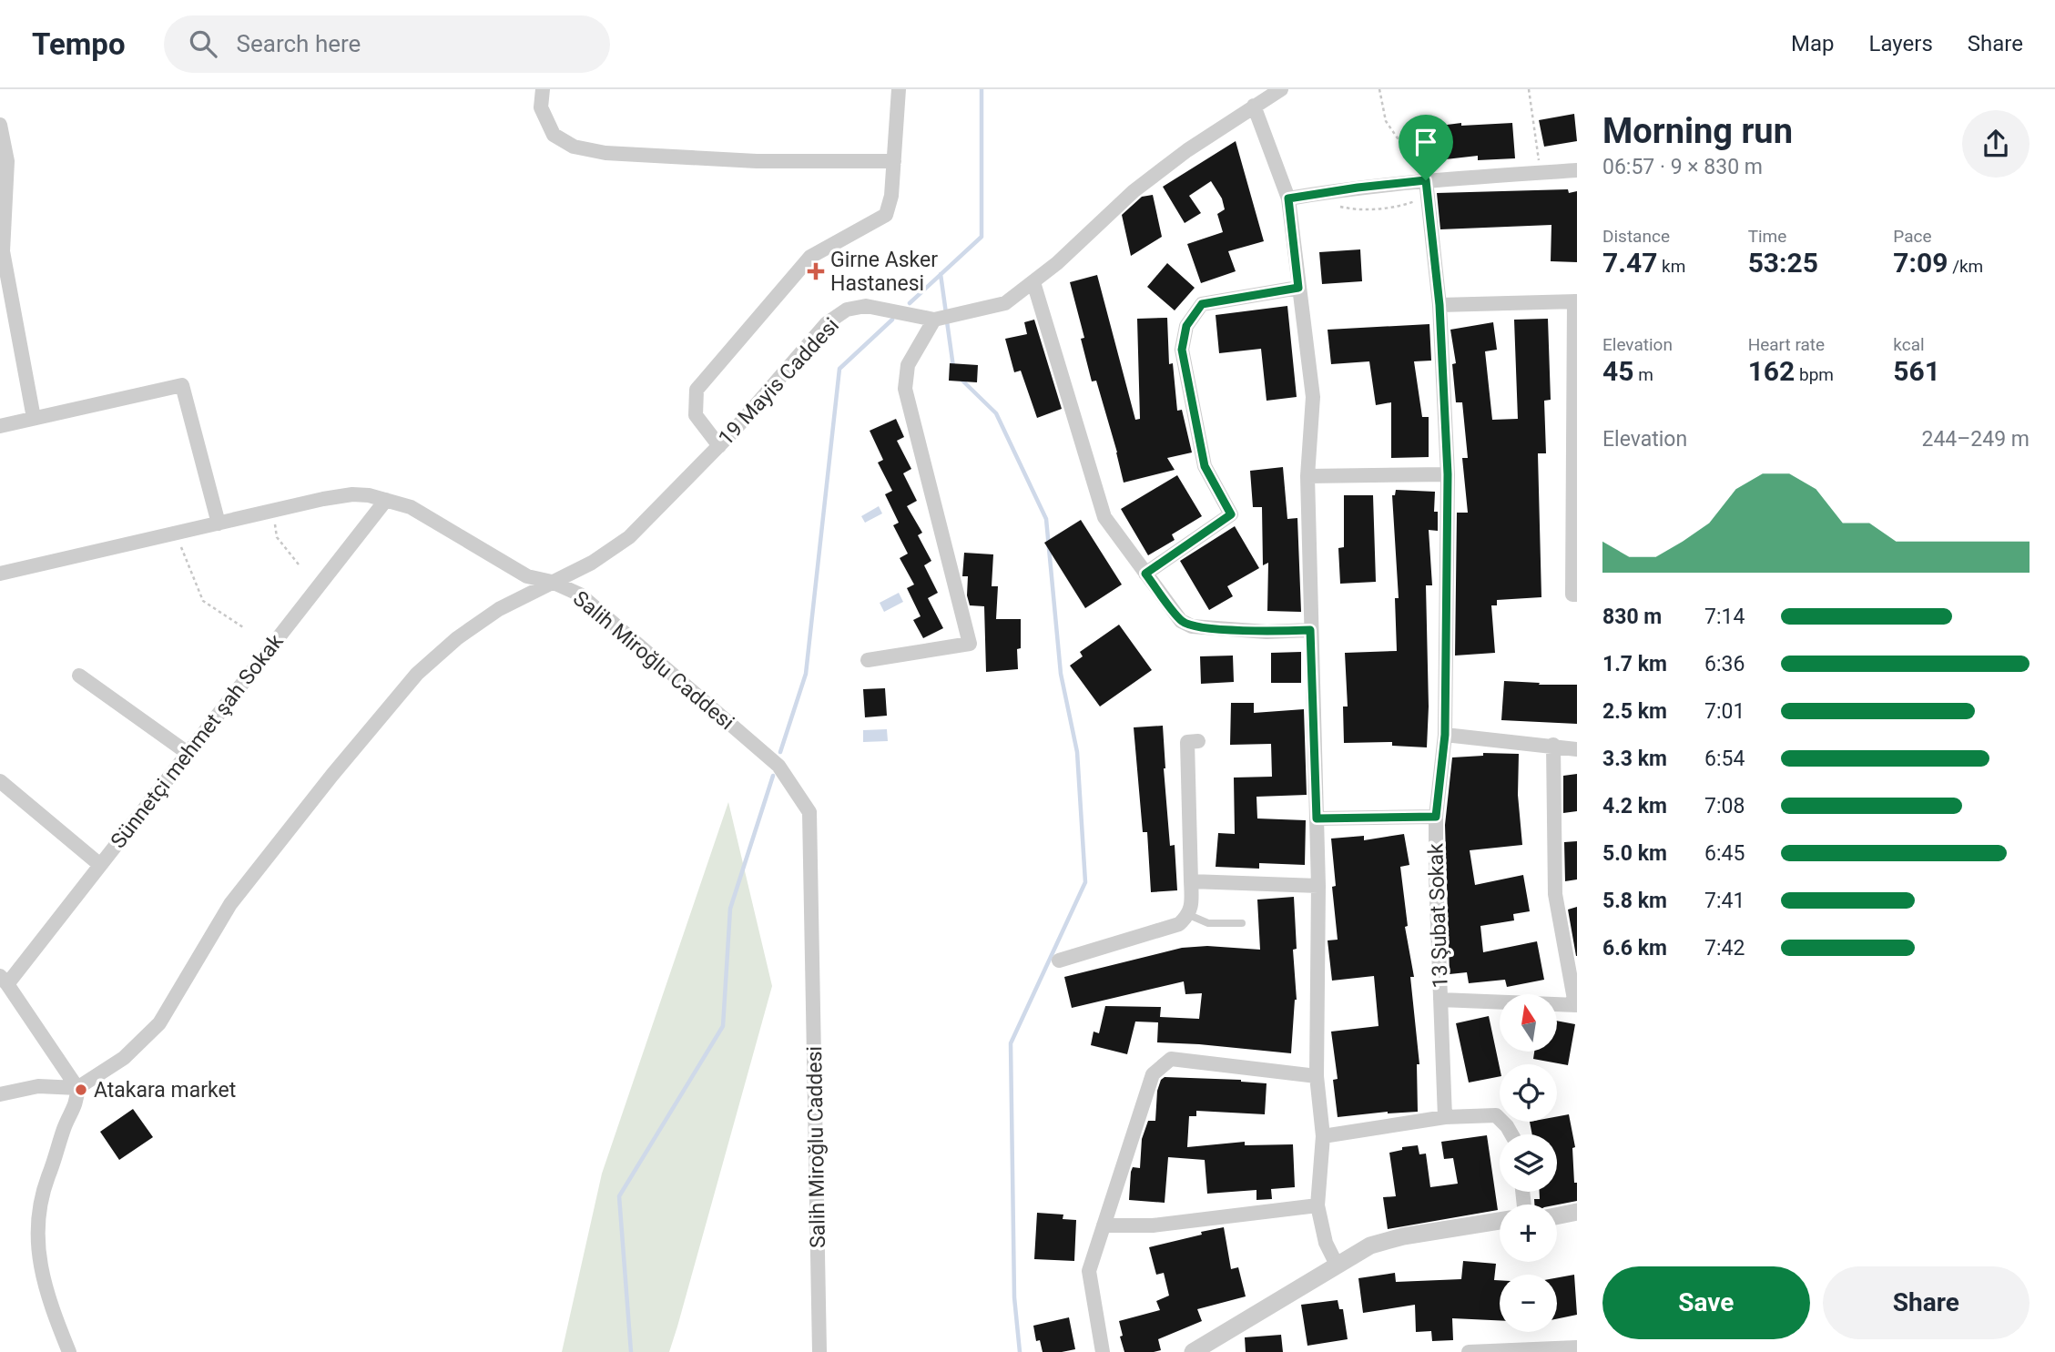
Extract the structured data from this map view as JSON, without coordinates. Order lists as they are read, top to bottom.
{
  "streets": {
    "street": [
      "19 Mayis Caddesi",
      "Salih Miroğlu Caddesi",
      "Sünnetçi mehmet şah Sokak",
      "13 Şubat Sokak"
    ]
  },
  "crossings": [
    ["19 Mayis Caddesi", "Salih Miroğlu Caddesi"]
  ],
  "places": {
    "health": ["Girne Asker Hastanesi"],
    "other": ["Atakara market"]
  },
  "north": "top",
  "page": {
    "header": "Tempo",
    "search": "Search here",
    "nav": ["Map", "Layers", "Share"],
    "heading": ["Morning run", "06:57 · 9 × 830 m"],
    "stats": [
      ["Distance", "7.47 km"],
      ["Time", "53:25"],
      ["Pace", "7:09 /km"],
      ["Elevation", "45 m"],
      ["Heart rate", "162 bpm"],
      ["kcal", "561"]
    ],
    "chart": ["Elevation", "244–249 m"],
    "list": [
      {
        "name": "830 m",
        "note": "7:14"
      },
      {
        "name": "1.7 km",
        "note": "6:36"
      },
      {
        "name": "2.5 km",
        "note": "7:01"
      },
      {
        "name": "3.3 km",
        "note": "6:54"
      },
      {
        "name": "4.2 km",
        "note": "7:08"
      },
      {
        "name": "5.0 km",
        "note": "6:45"
      },
      {
        "name": "5.8 km",
        "note": "7:41"
      },
      {
        "name": "6.6 km",
        "note": "7:42"
      }
    ],
    "map_buttons": ["+", "−"],
    "buttons": ["Save", "Share"]
  }
}
